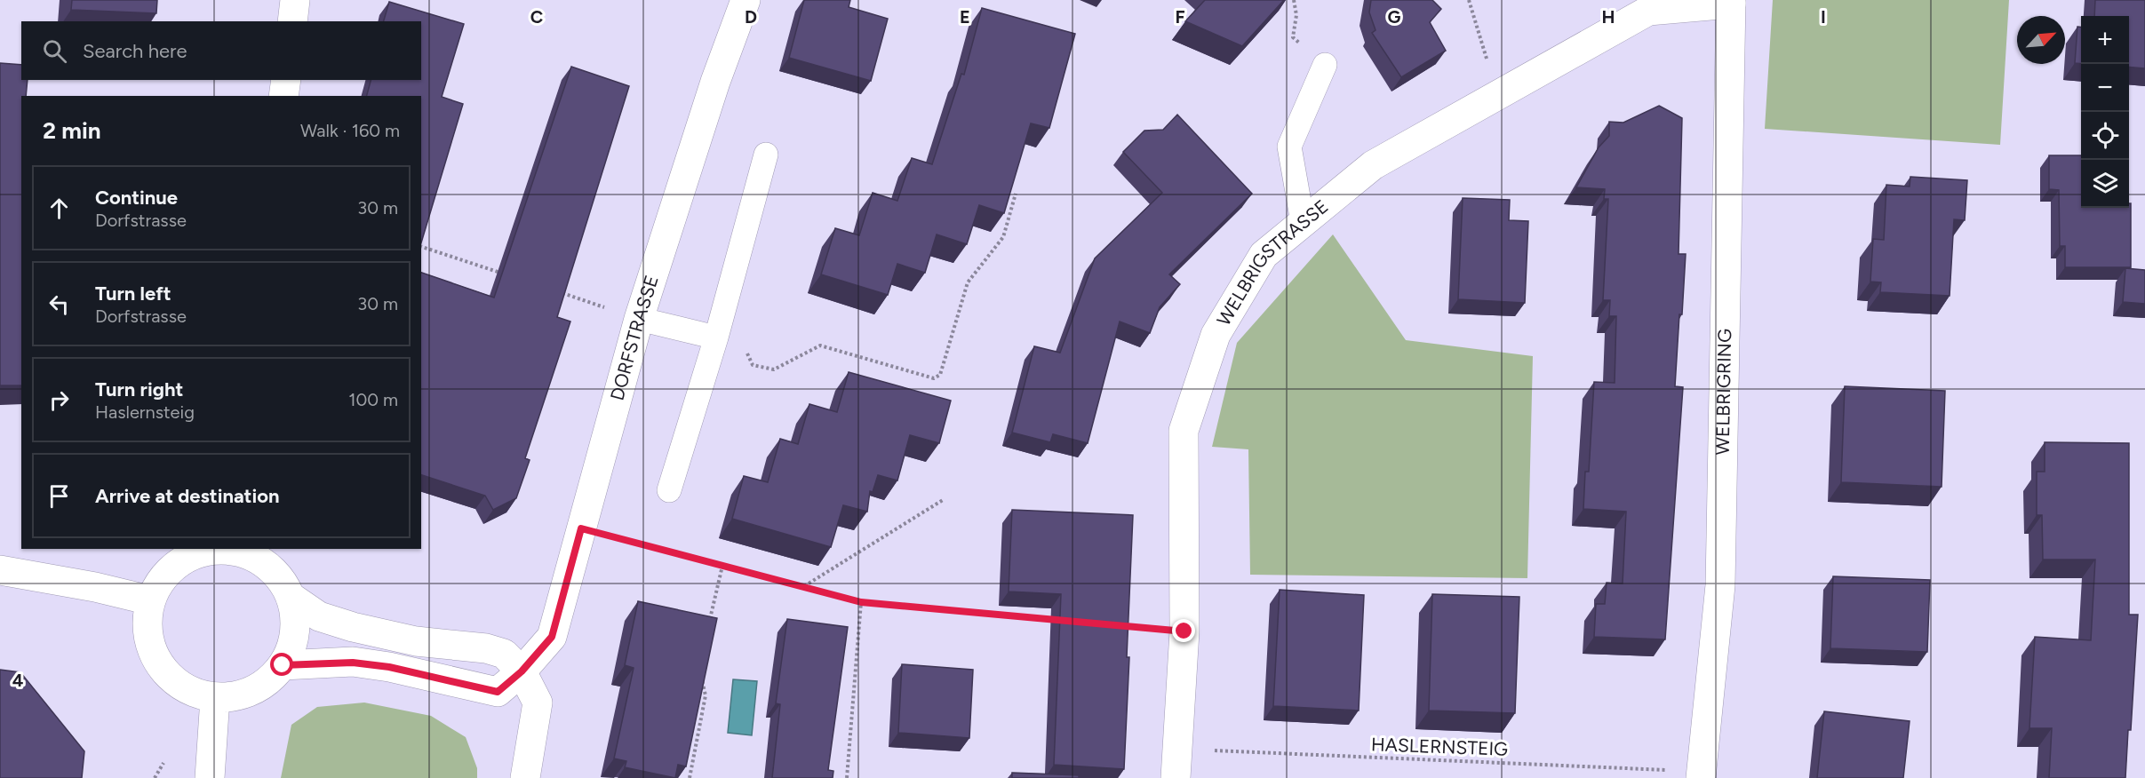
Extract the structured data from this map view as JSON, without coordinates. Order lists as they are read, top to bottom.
{
  "streets": {
    "street": ["WELBRIGSTRASSE", "DORFSTRASSE", "WELBRIGRING"],
    "path": ["HASLERNSTEIG"]
  },
  "crossings": [
    ["WELBRIGSTRASSE", "WELBRIGRING"],
    ["WELBRIGSTRASSE", "HASLERNSTEIG"],
    ["WELBRIGRING", "HASLERNSTEIG"]
  ],
  "north": "top right",
  "page": {
    "map_buttons": ["+", "−"],
    "search": "Search here",
    "heading": ["2 min", "Walk · 160 m"],
    "list": [
      ["Continue", "Dorfstrasse", "30 m"],
      ["Turn left", "Dorfstrasse", "30 m"],
      ["Turn right", "Haslernsteig", "100 m"],
      "Arrive at destination"
    ]
  },
  "grid": {
    "columns": [
      "C",
      "D",
      "E",
      "F",
      "G",
      "H",
      "I"
    ],
    "rows": ["4"]
  }
}
